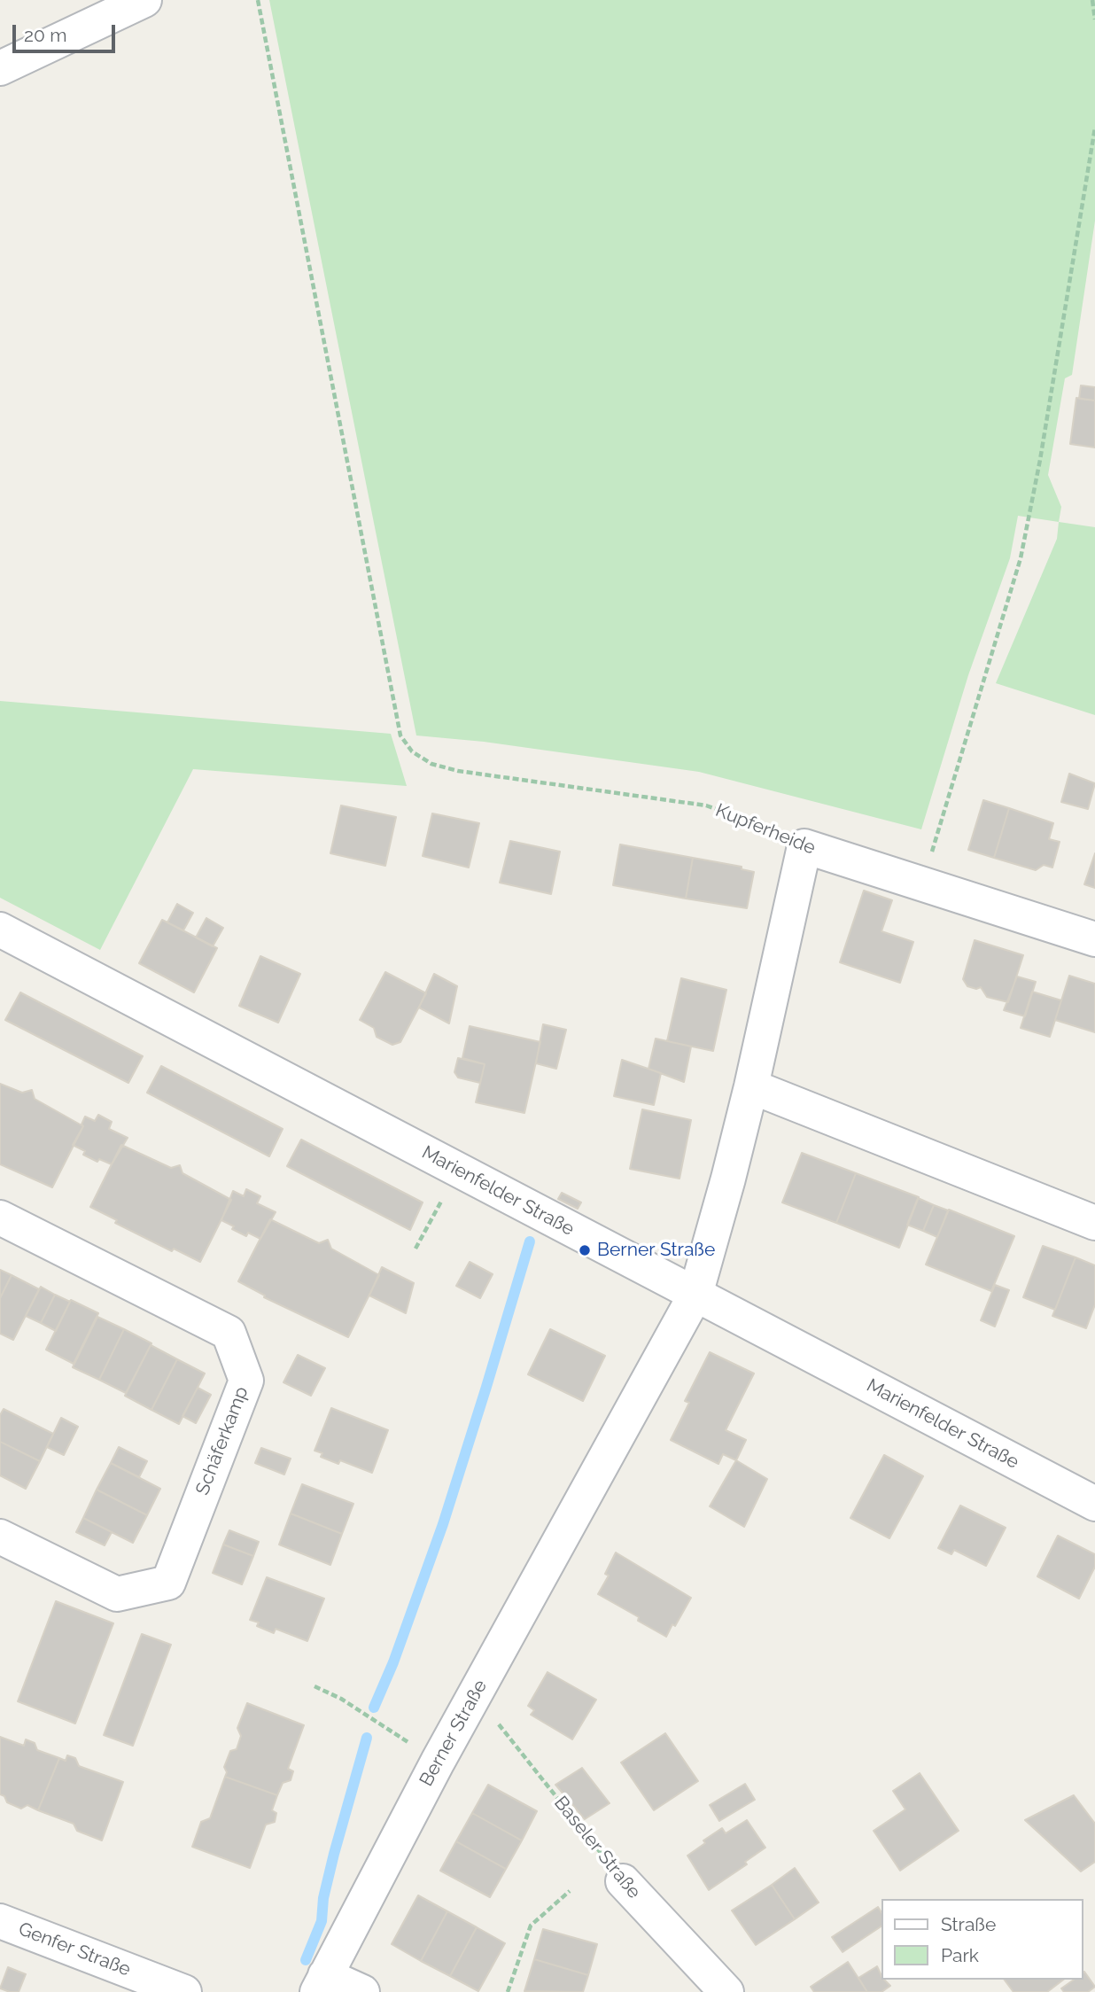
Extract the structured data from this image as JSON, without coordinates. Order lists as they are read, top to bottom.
{
  "streets": {
    "street": [
      "Kupferheide",
      "Marienfelder Straße",
      "Schäferkamp",
      "Berner Straße",
      "Baseler Straße",
      "Genfer Straße"
    ]
  },
  "crossings": [
    ["Kupferheide", "Berner Straße"],
    ["Marienfelder Straße", "Berner Straße"],
    ["Berner Straße", "Baseler Straße"]
  ],
  "places": ["Berner Straße"],
  "legend": ["Straße", "Park"],
  "scale_bar": "20 m"
}
